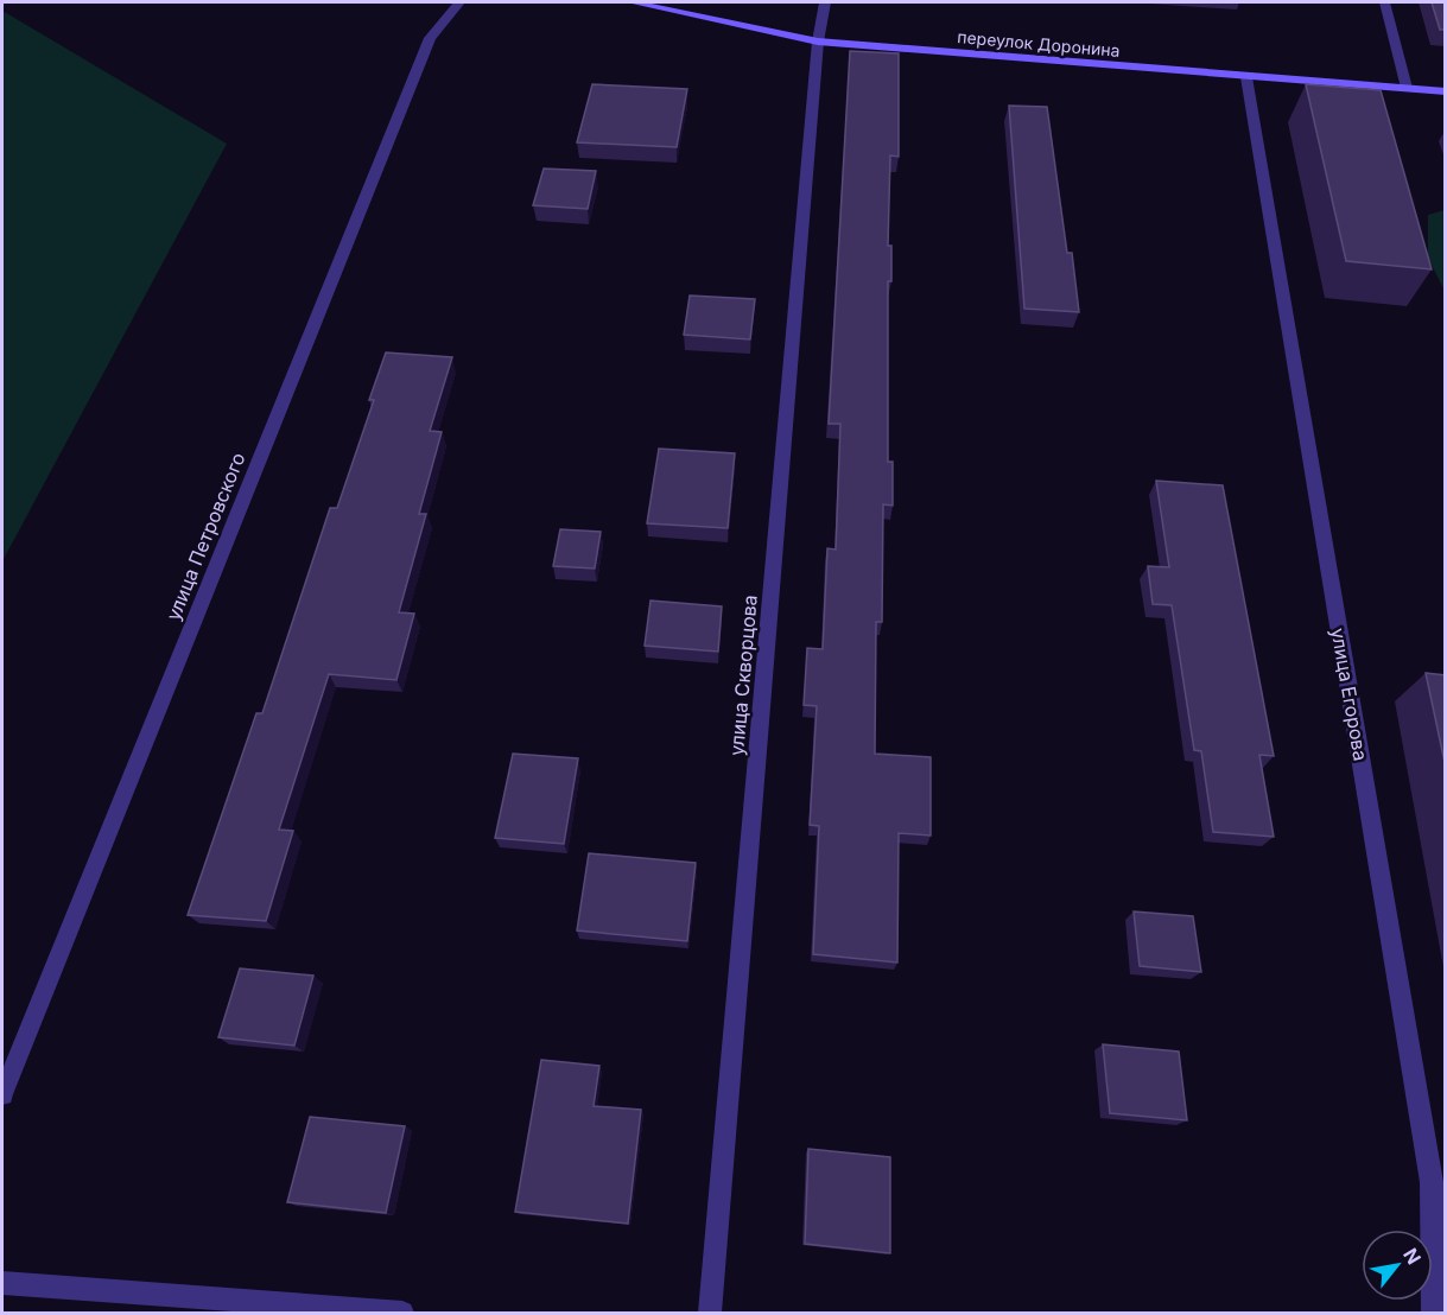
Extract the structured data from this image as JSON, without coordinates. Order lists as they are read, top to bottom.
{
  "streets": {
    "main road": ["переулок Доронина"],
    "street": ["улица Петровского", "улица Скворцова", "улица Егорова"]
  },
  "crossings": [
    ["переулок Доронина", "улица Скворцова"],
    ["переулок Доронина", "улица Егорова"]
  ],
  "north": "top right"
}
